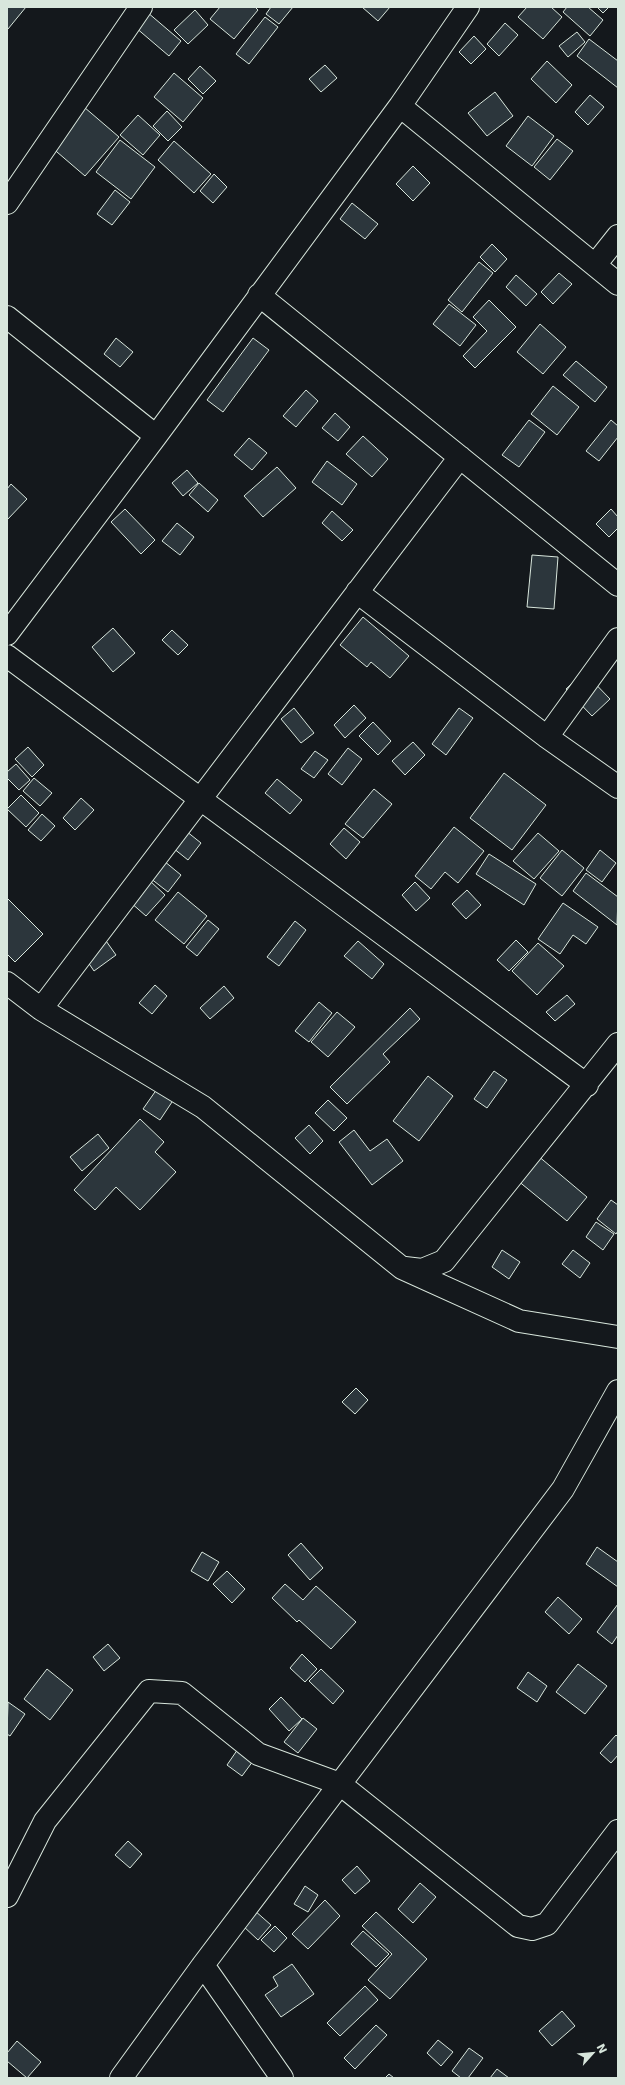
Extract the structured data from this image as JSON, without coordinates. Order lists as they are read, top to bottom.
{
  "north": "top right"
}
